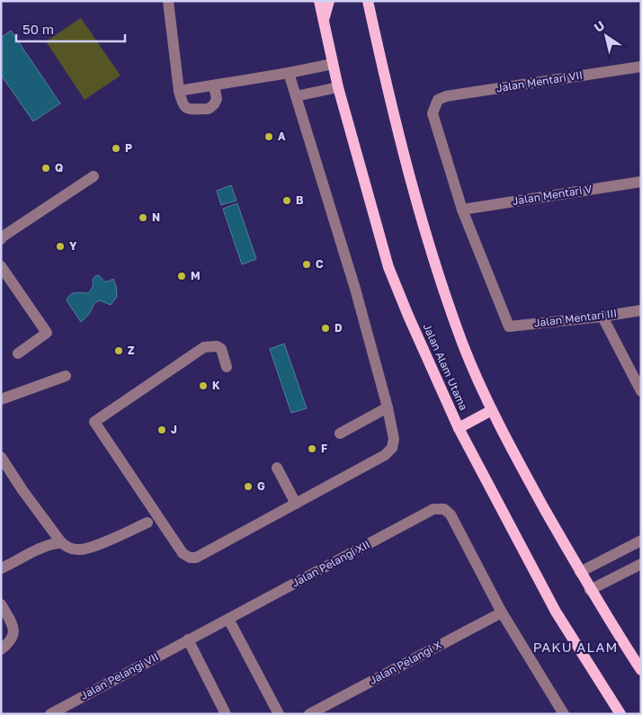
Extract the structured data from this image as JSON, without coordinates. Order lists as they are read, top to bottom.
{
  "streets": {
    "main road": ["Jalan Alam Utama"],
    "street": [
      "Jalan Mentari VII",
      "Jalan Mentari V",
      "Jalan Mentari III",
      "Jalan Pelangi XII",
      "Jalan Pelangi X",
      "Jalan Pelangi VII"
    ]
  },
  "crossings": [
    ["Jalan Mentari VII", "Jalan Mentari V"],
    ["Jalan Mentari VII", "Jalan Mentari III"],
    ["Jalan Mentari V", "Jalan Mentari III"],
    ["Jalan Pelangi XII", "Jalan Pelangi X"],
    ["Jalan Pelangi XII", "Jalan Pelangi VII"]
  ],
  "districts": ["PAKU ALAM"],
  "places": [
    "A",
    "P",
    "Q",
    "B",
    "N",
    "Y",
    "C",
    "M",
    "D",
    "Z",
    "K",
    "J",
    "F",
    "G"
  ],
  "scale_bar": "50 m",
  "north": "top left"
}
